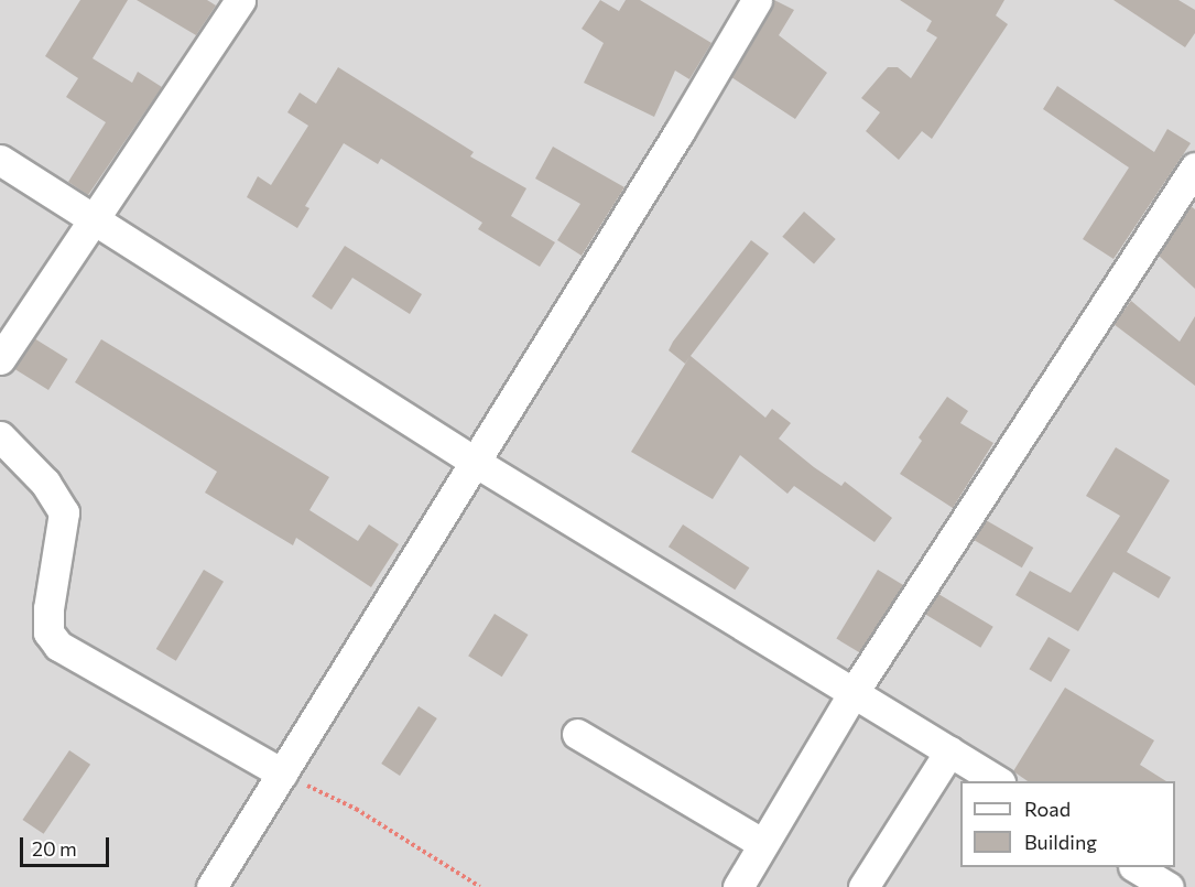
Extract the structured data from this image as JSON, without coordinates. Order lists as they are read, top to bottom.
{
  "legend": ["Road", "Building"],
  "scale_bar": "20 m"
}
